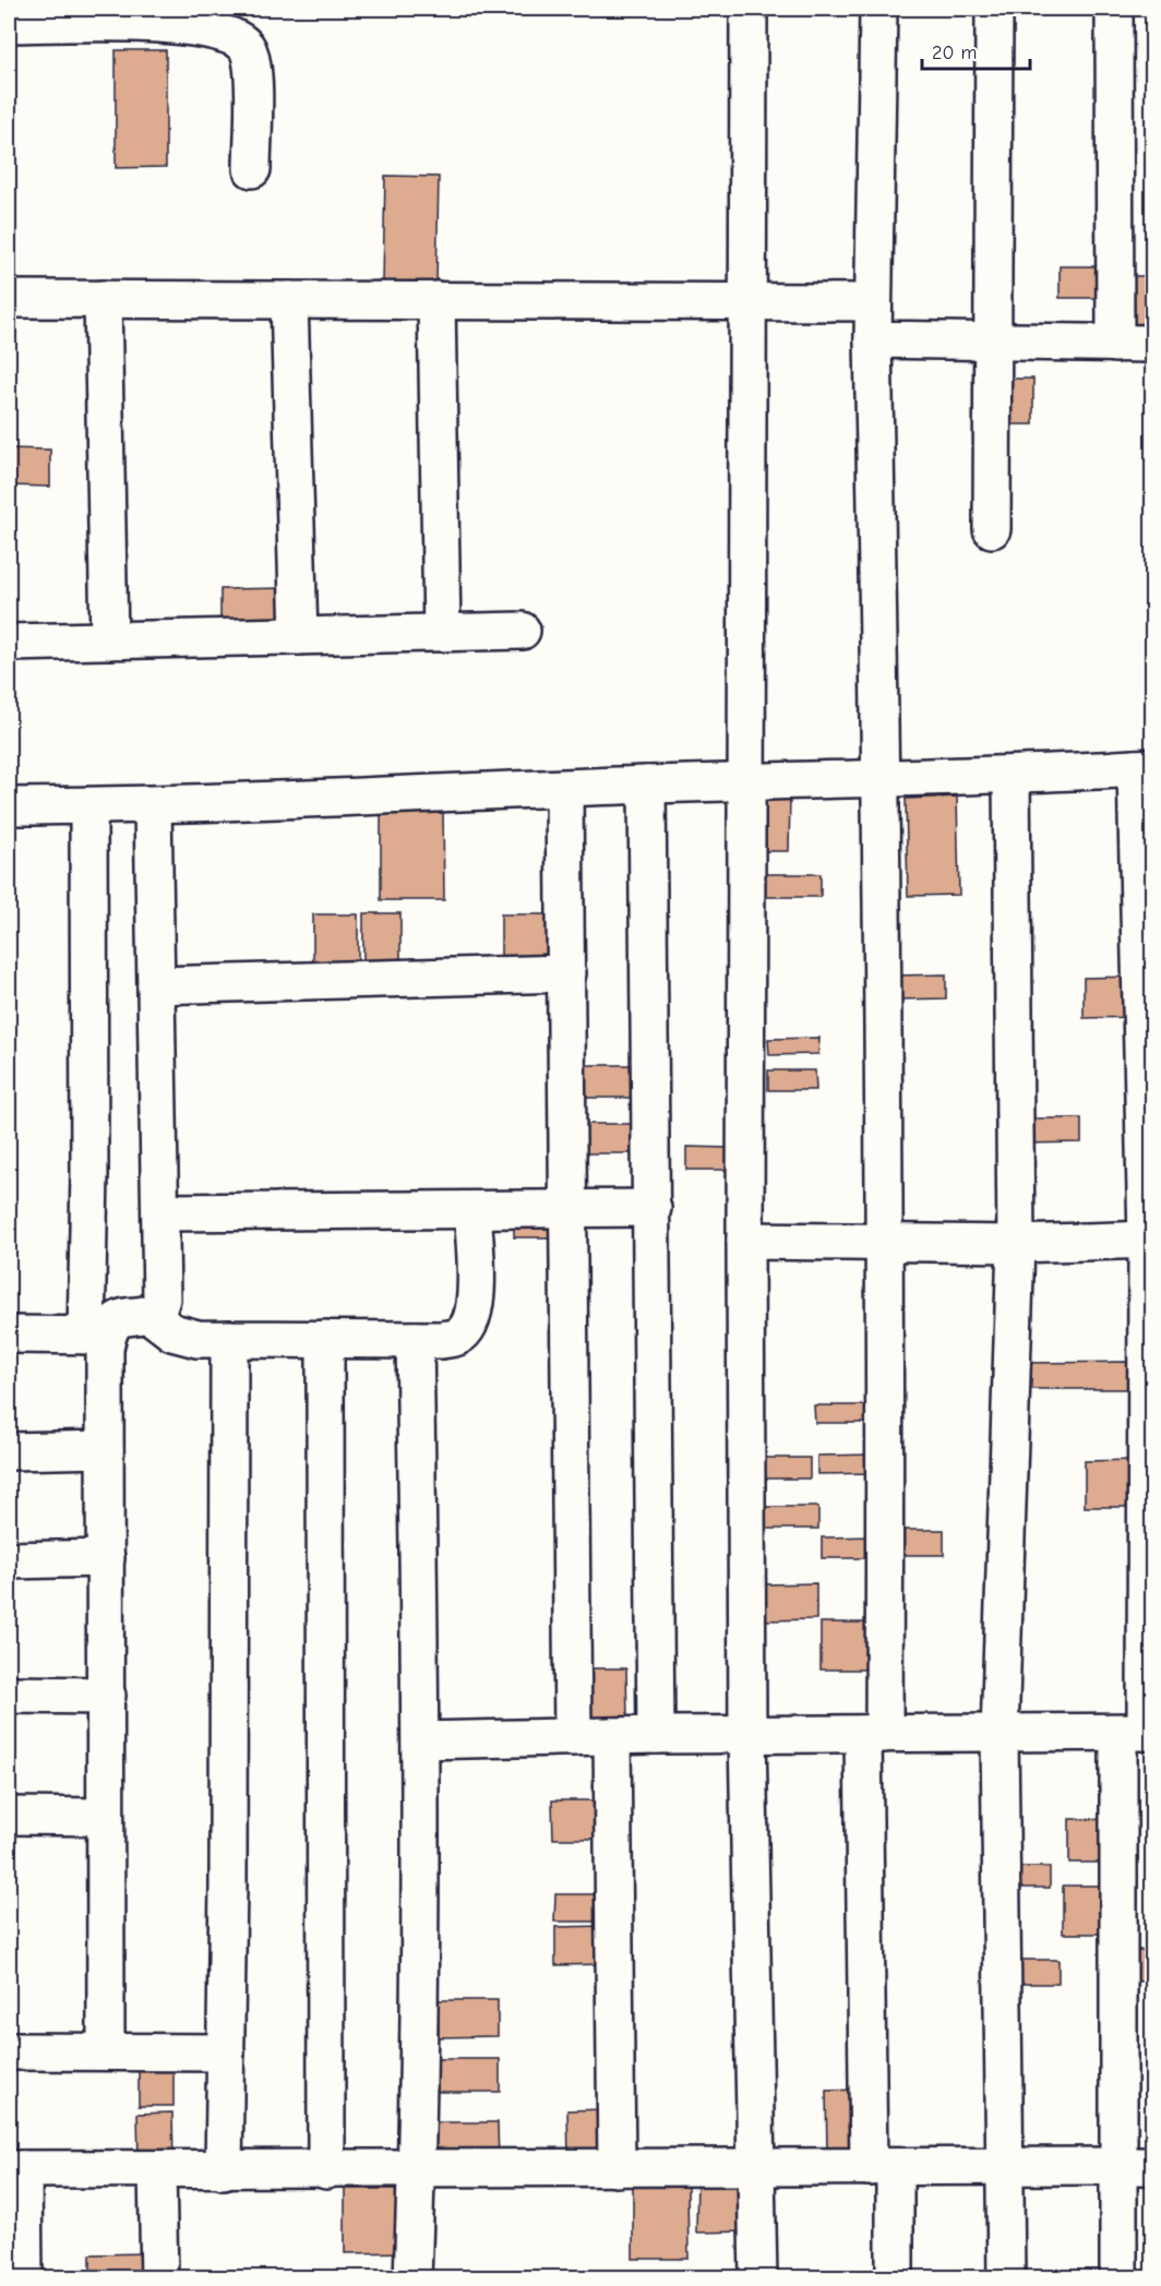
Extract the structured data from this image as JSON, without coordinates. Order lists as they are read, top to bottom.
{
  "scale_bar": "20 m"
}
